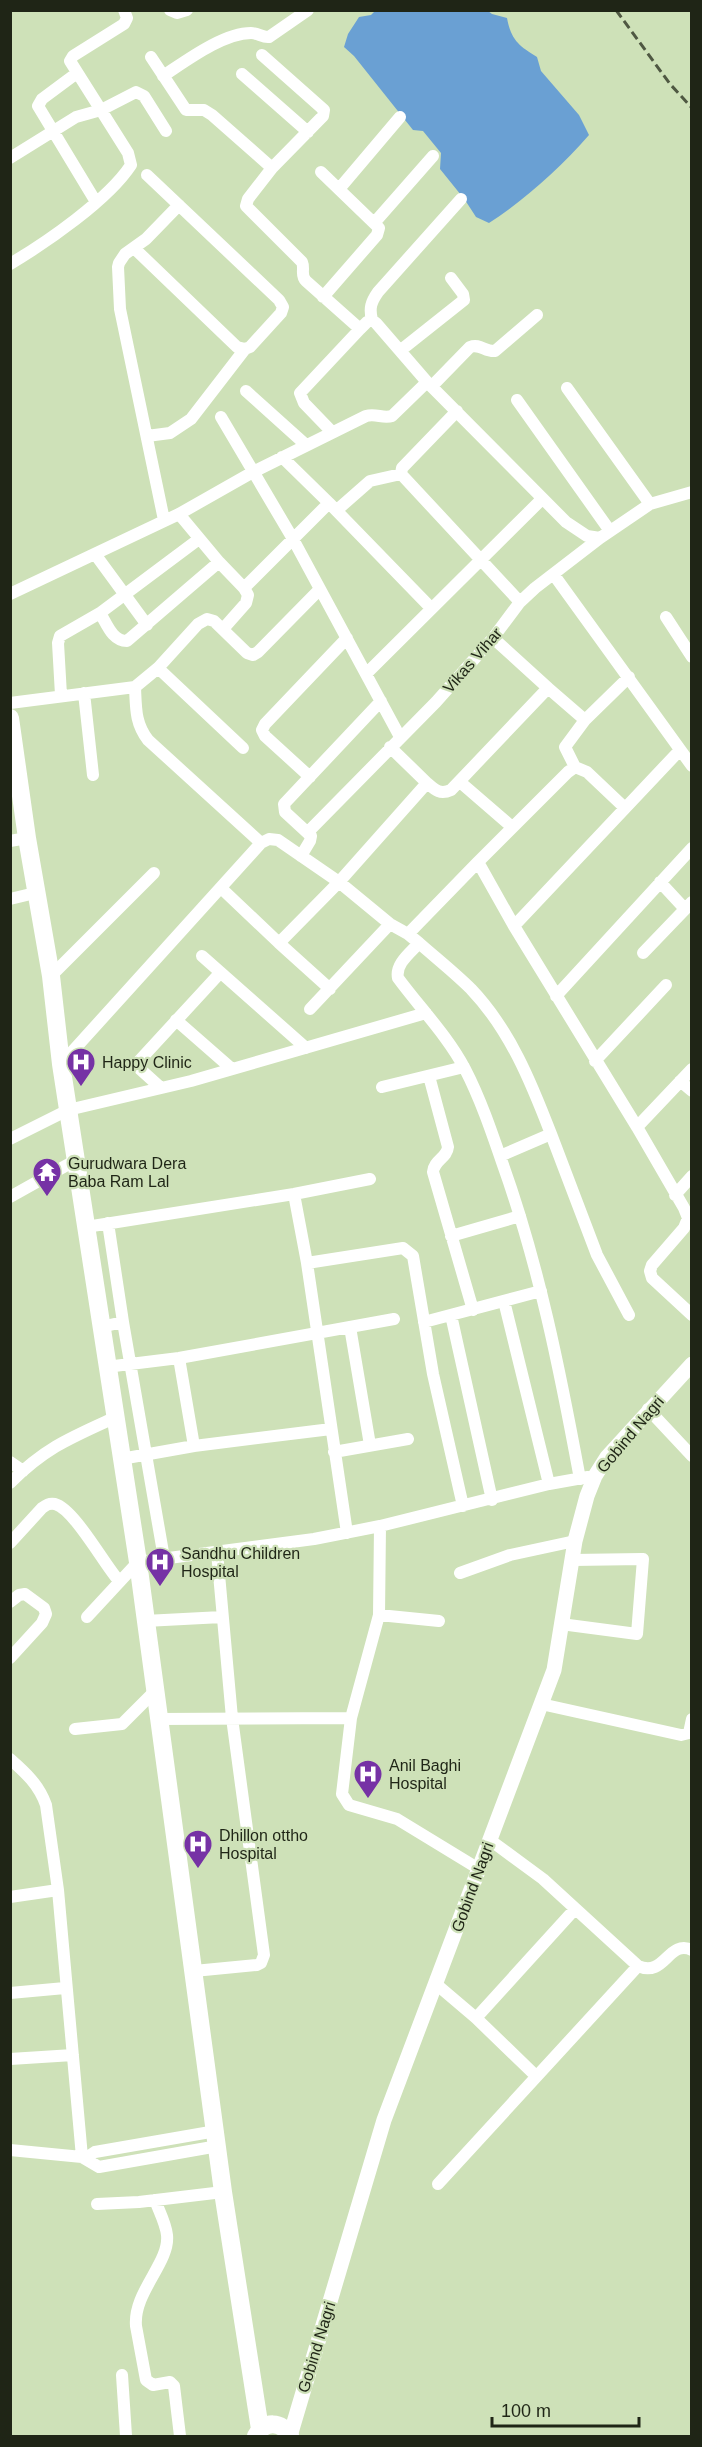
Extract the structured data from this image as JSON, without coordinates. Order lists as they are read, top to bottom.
{
  "streets": {
    "street": ["Vikas Vihar", "Gobind Nagri"]
  },
  "places": {
    "hospital": [
      "Happy Clinic",
      "Sandhu Children Hospital",
      "Anil Baghi Hospital",
      "Dhillon ottho Hospital"
    ],
    "temple": ["Gurudwara Dera Baba Ram Lal"]
  },
  "scale_bar": "100 m"
}
